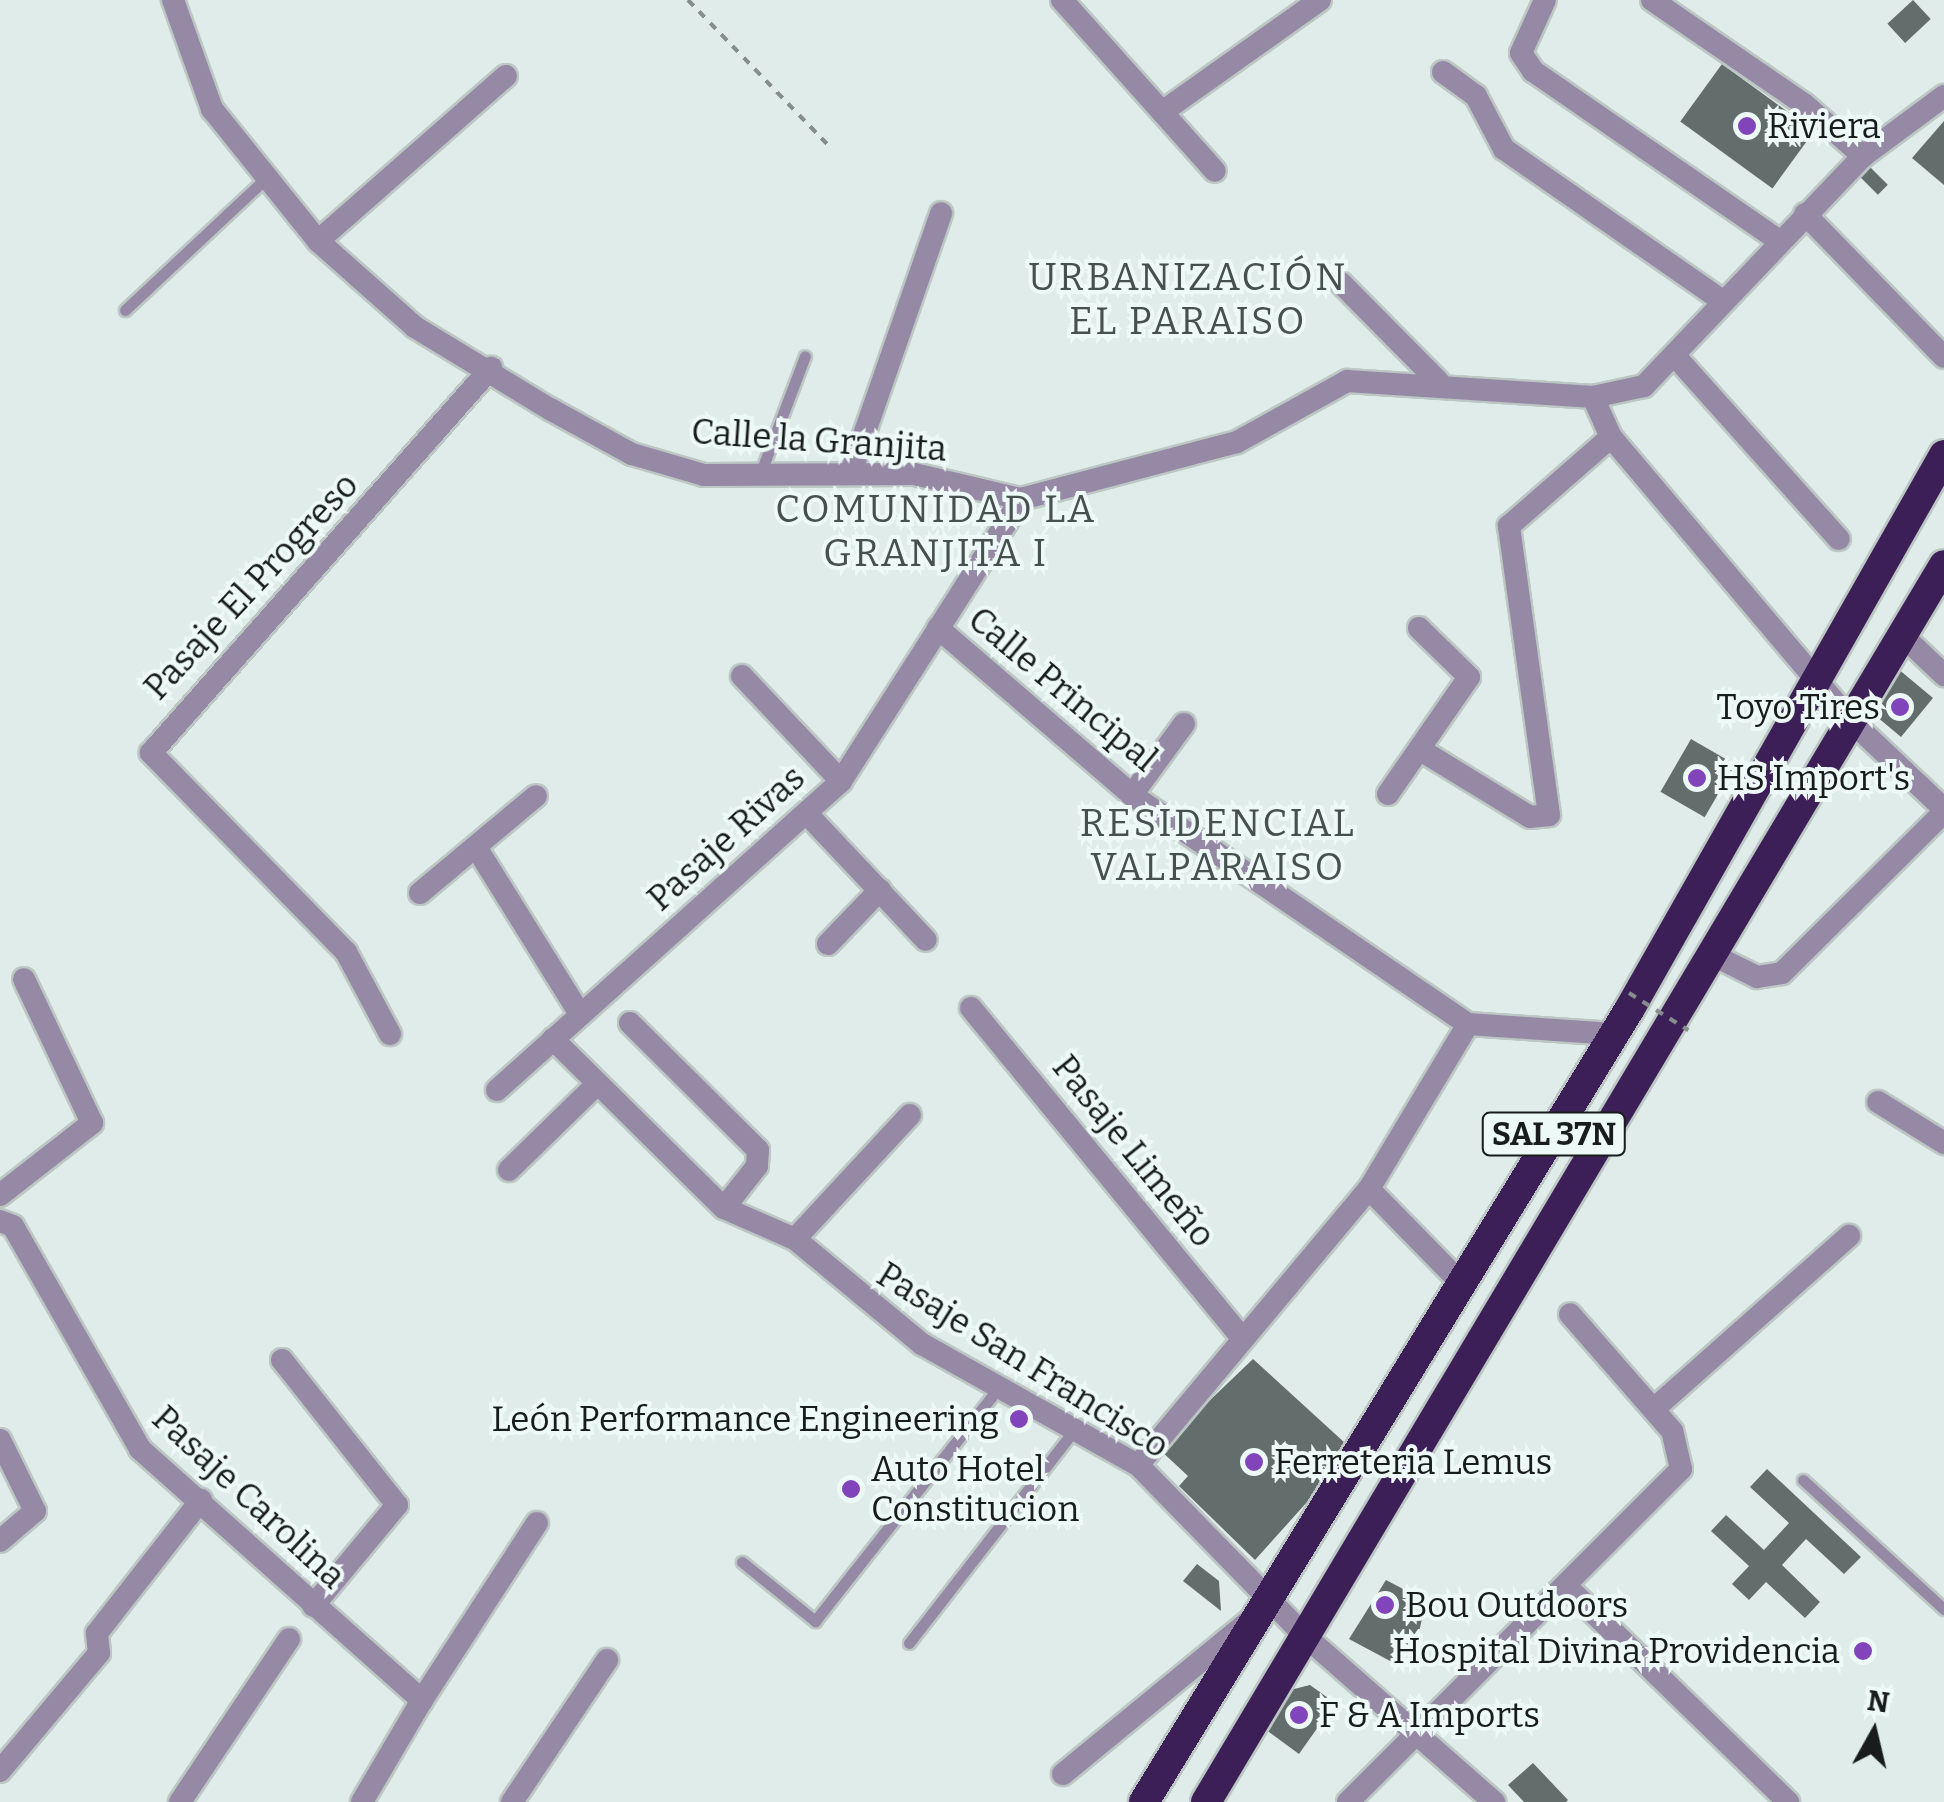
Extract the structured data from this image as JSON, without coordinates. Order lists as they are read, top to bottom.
{
  "streets": {
    "highway": ["SAL 37N"],
    "street": [
      "Calle la Granjita",
      "Pasaje El Progreso",
      "Calle Principal",
      "Pasaje Rivas",
      "Pasaje Limeño",
      "Pasaje San Francisco",
      "Pasaje Carolina"
    ]
  },
  "crossings": [
    ["Calle la Granjita", "Pasaje El Progreso"],
    ["Calle la Granjita", "Pasaje Rivas"],
    ["Calle Principal", "Pasaje Rivas"],
    ["Pasaje Rivas", "Pasaje San Francisco"],
    ["SAL 37N", "Pasaje San Francisco"]
  ],
  "districts": ["URBANIZACIÓN EL PARAISO", "COMUNIDAD LA GRANJITA I", "RESIDENCIAL VALPARAISO"],
  "places": [
    "Riviera",
    "Toyo Tires",
    "HS Import's",
    "León Performance Engineering",
    "Ferreteria Lemus",
    "Auto Hotel Constitucion",
    "Bou Outdoors",
    "Hospital Divina Providencia",
    "F & A Imports"
  ],
  "north": "top"
}
